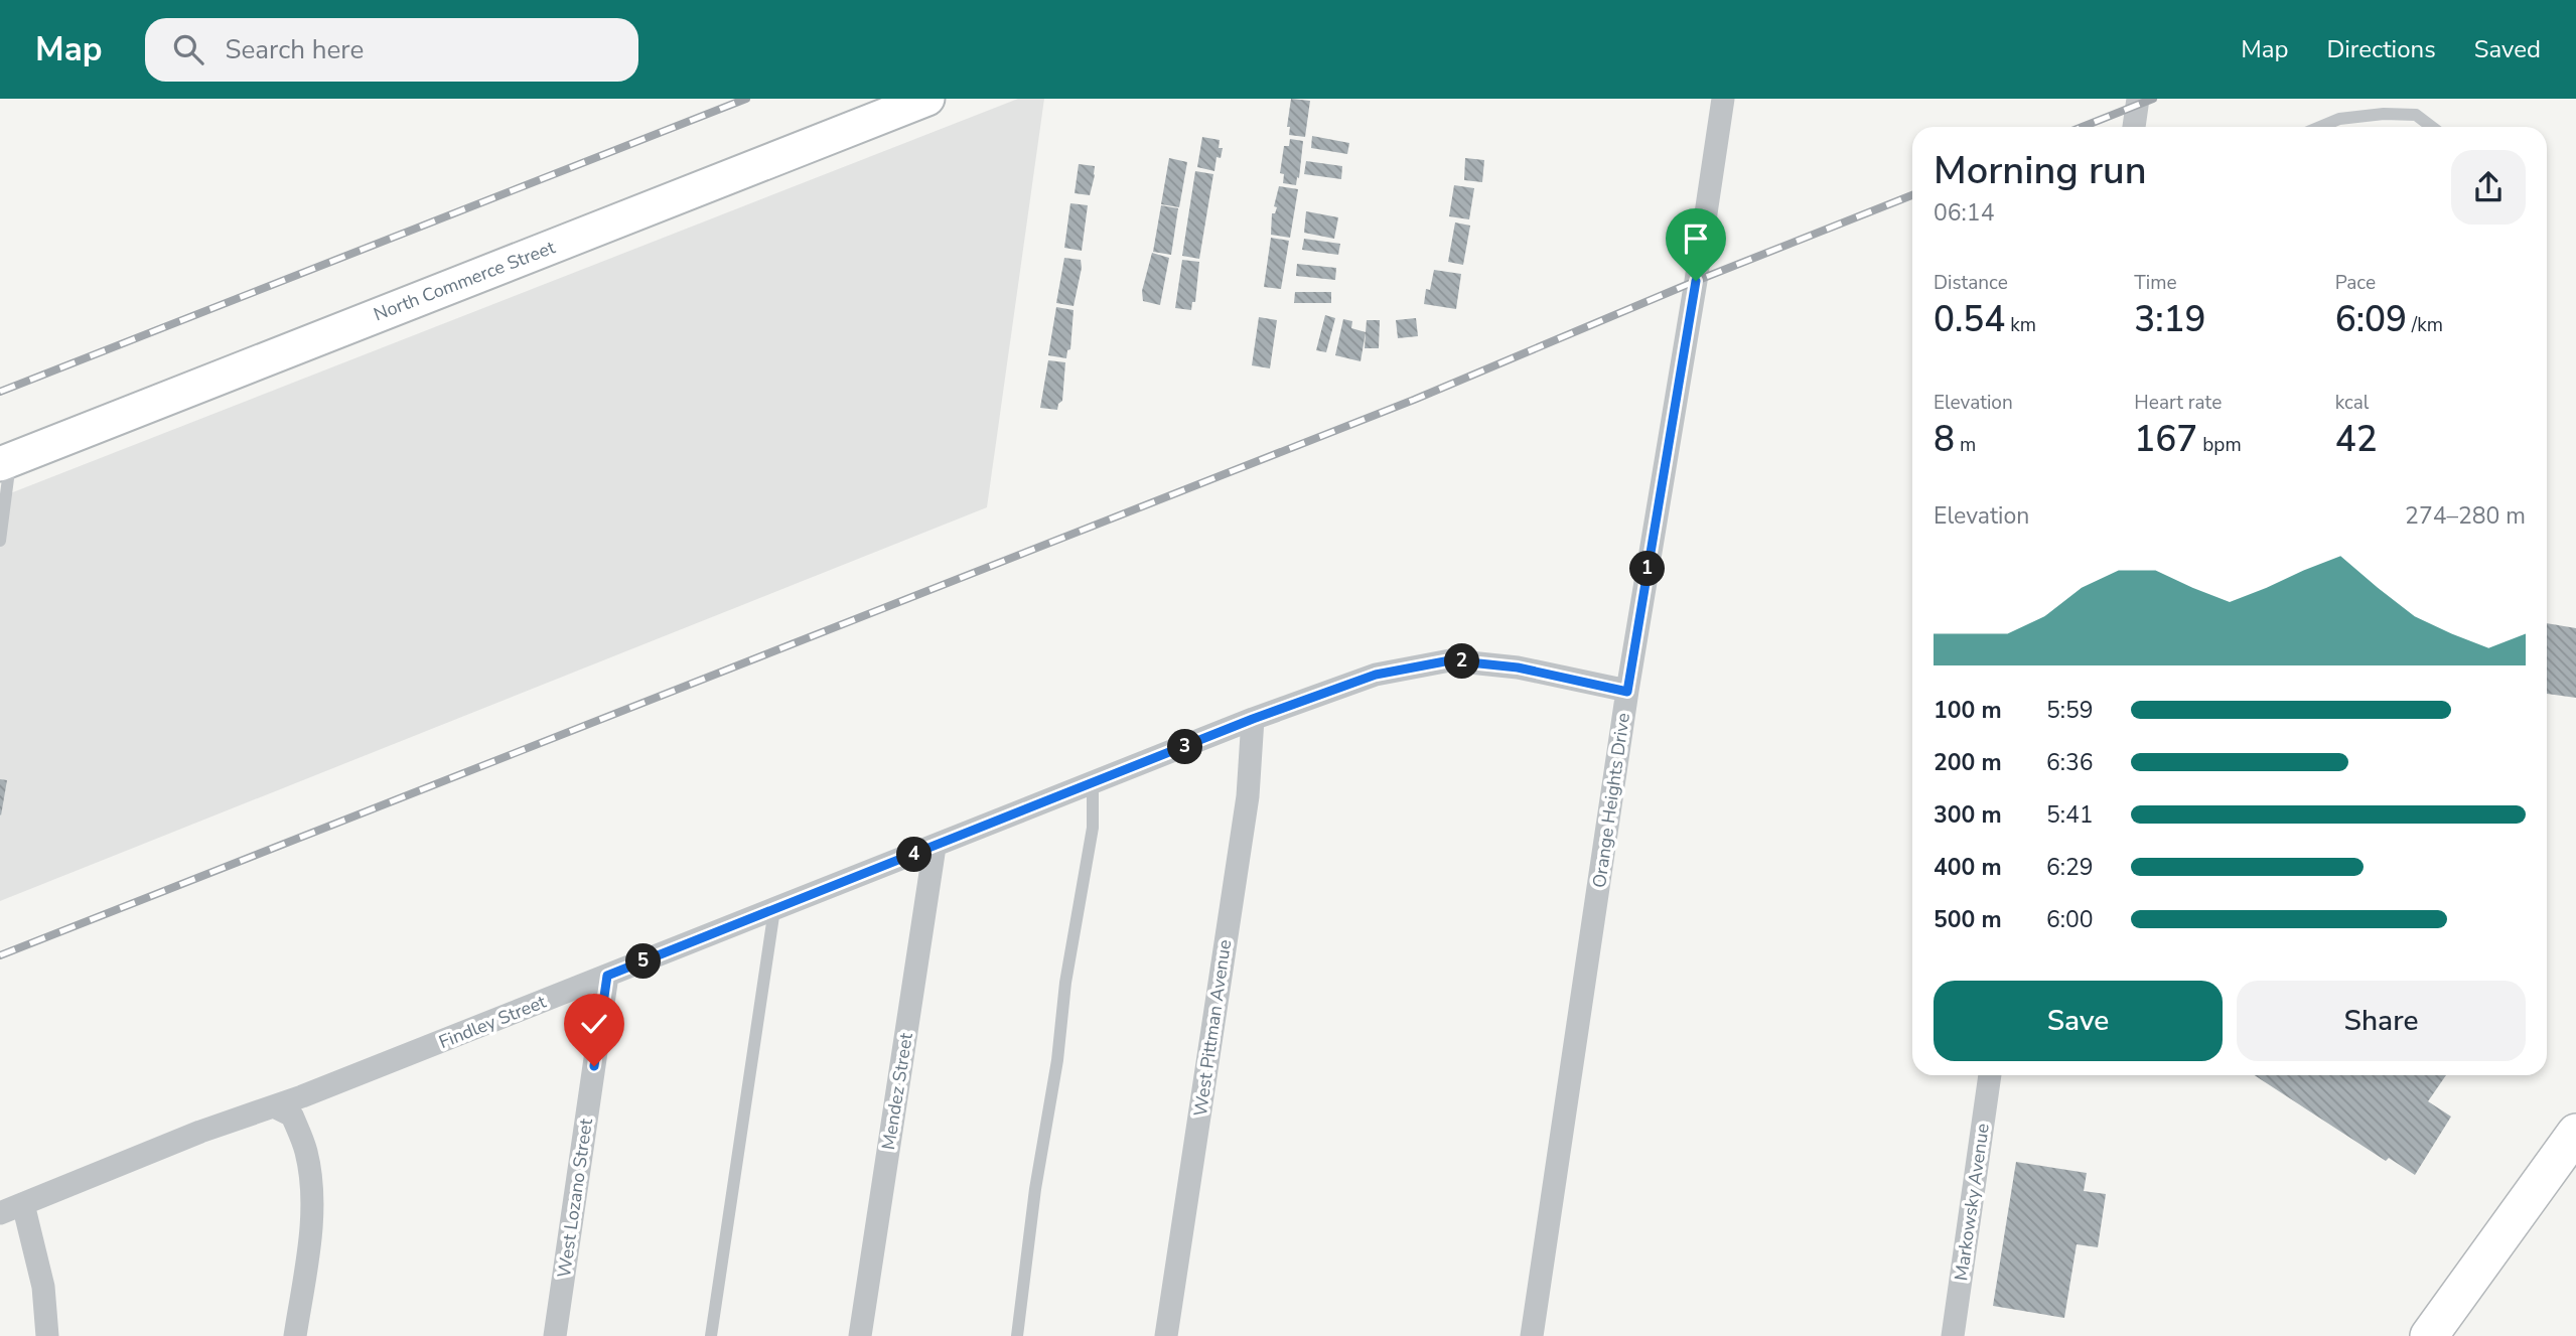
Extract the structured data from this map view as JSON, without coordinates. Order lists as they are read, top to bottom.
{
  "streets": {
    "main road": ["North Commerce Street"],
    "street": [
      "Orange Heights Drive",
      "Findley Street",
      "West Pittman Avenue",
      "Mendez Street",
      "West Lozano Street",
      "Markowsky Avenue"
    ]
  },
  "crossings": [
    ["Orange Heights Drive", "Findley Street"],
    ["Findley Street", "West Pittman Avenue"],
    ["Findley Street", "Mendez Street"],
    ["Findley Street", "West Lozano Street"]
  ],
  "page": {
    "header": "Map",
    "search": "Search here",
    "nav": ["Map", "Directions", "Saved"],
    "heading": ["Morning run", "06:14"],
    "stats": [
      ["Distance", "0.54 km"],
      ["Time", "3:19"],
      ["Pace", "6:09 /km"],
      ["Elevation", "8 m"],
      ["Heart rate", "167 bpm"],
      ["kcal", "42"]
    ],
    "chart": ["Elevation", "274–280 m"],
    "pins": [
      "1",
      "2",
      "3",
      "4",
      "5"
    ],
    "list": [
      {
        "name": "100 m",
        "note": "5:59"
      },
      {
        "name": "200 m",
        "note": "6:36"
      },
      {
        "name": "300 m",
        "note": "5:41"
      },
      {
        "name": "400 m",
        "note": "6:29"
      },
      {
        "name": "500 m",
        "note": "6:00"
      }
    ],
    "buttons": ["Save", "Share"]
  }
}
